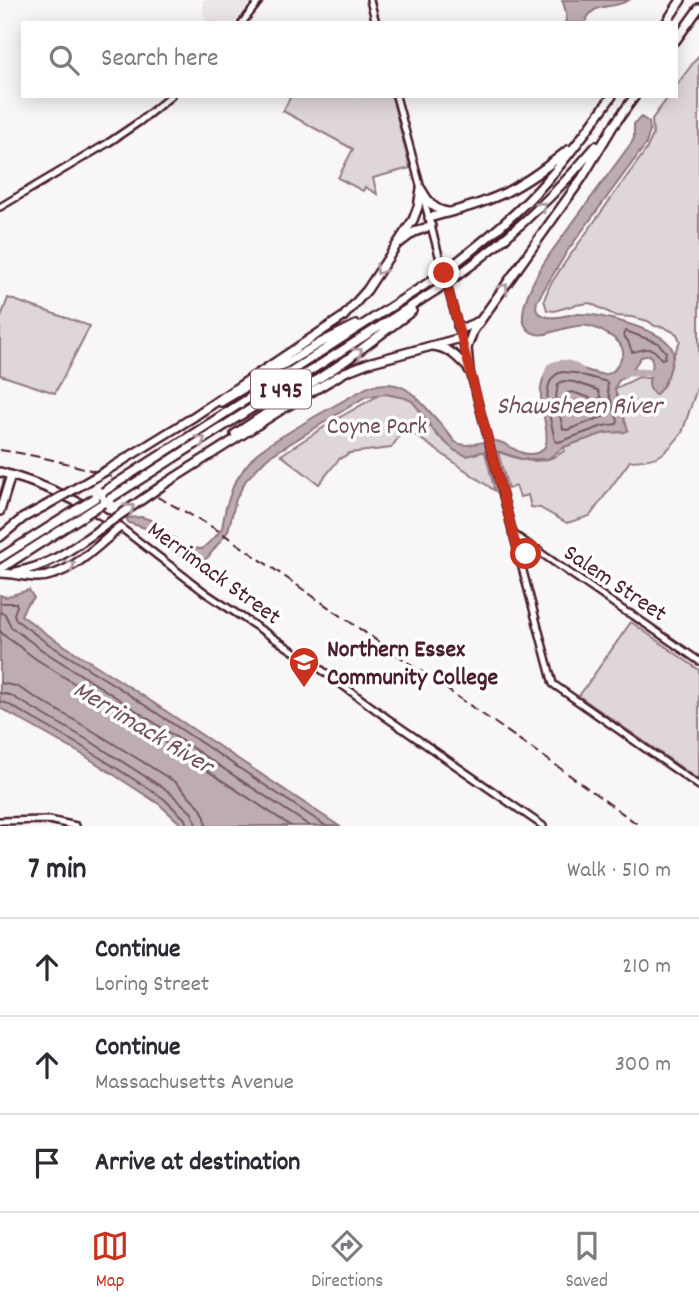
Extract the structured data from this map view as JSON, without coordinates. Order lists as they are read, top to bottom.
{
  "streets": {
    "highway": ["I 495", "Merrimack Street"],
    "main road": ["Salem Street"]
  },
  "water": ["Shawsheen River", "Merrimack River"],
  "parks": ["Coyne Park"],
  "places": {
    "school or university": ["Northern Essex Community College"]
  },
  "page": {
    "search": "Search here",
    "heading": ["7 min", "Walk · 510 m"],
    "list": [
      ["Continue", "Loring Street", "210 m"],
      ["Continue", "Massachusetts Avenue", "300 m"],
      "Arrive at destination"
    ],
    "nav": ["Map", "Directions", "Saved"]
  }
}
